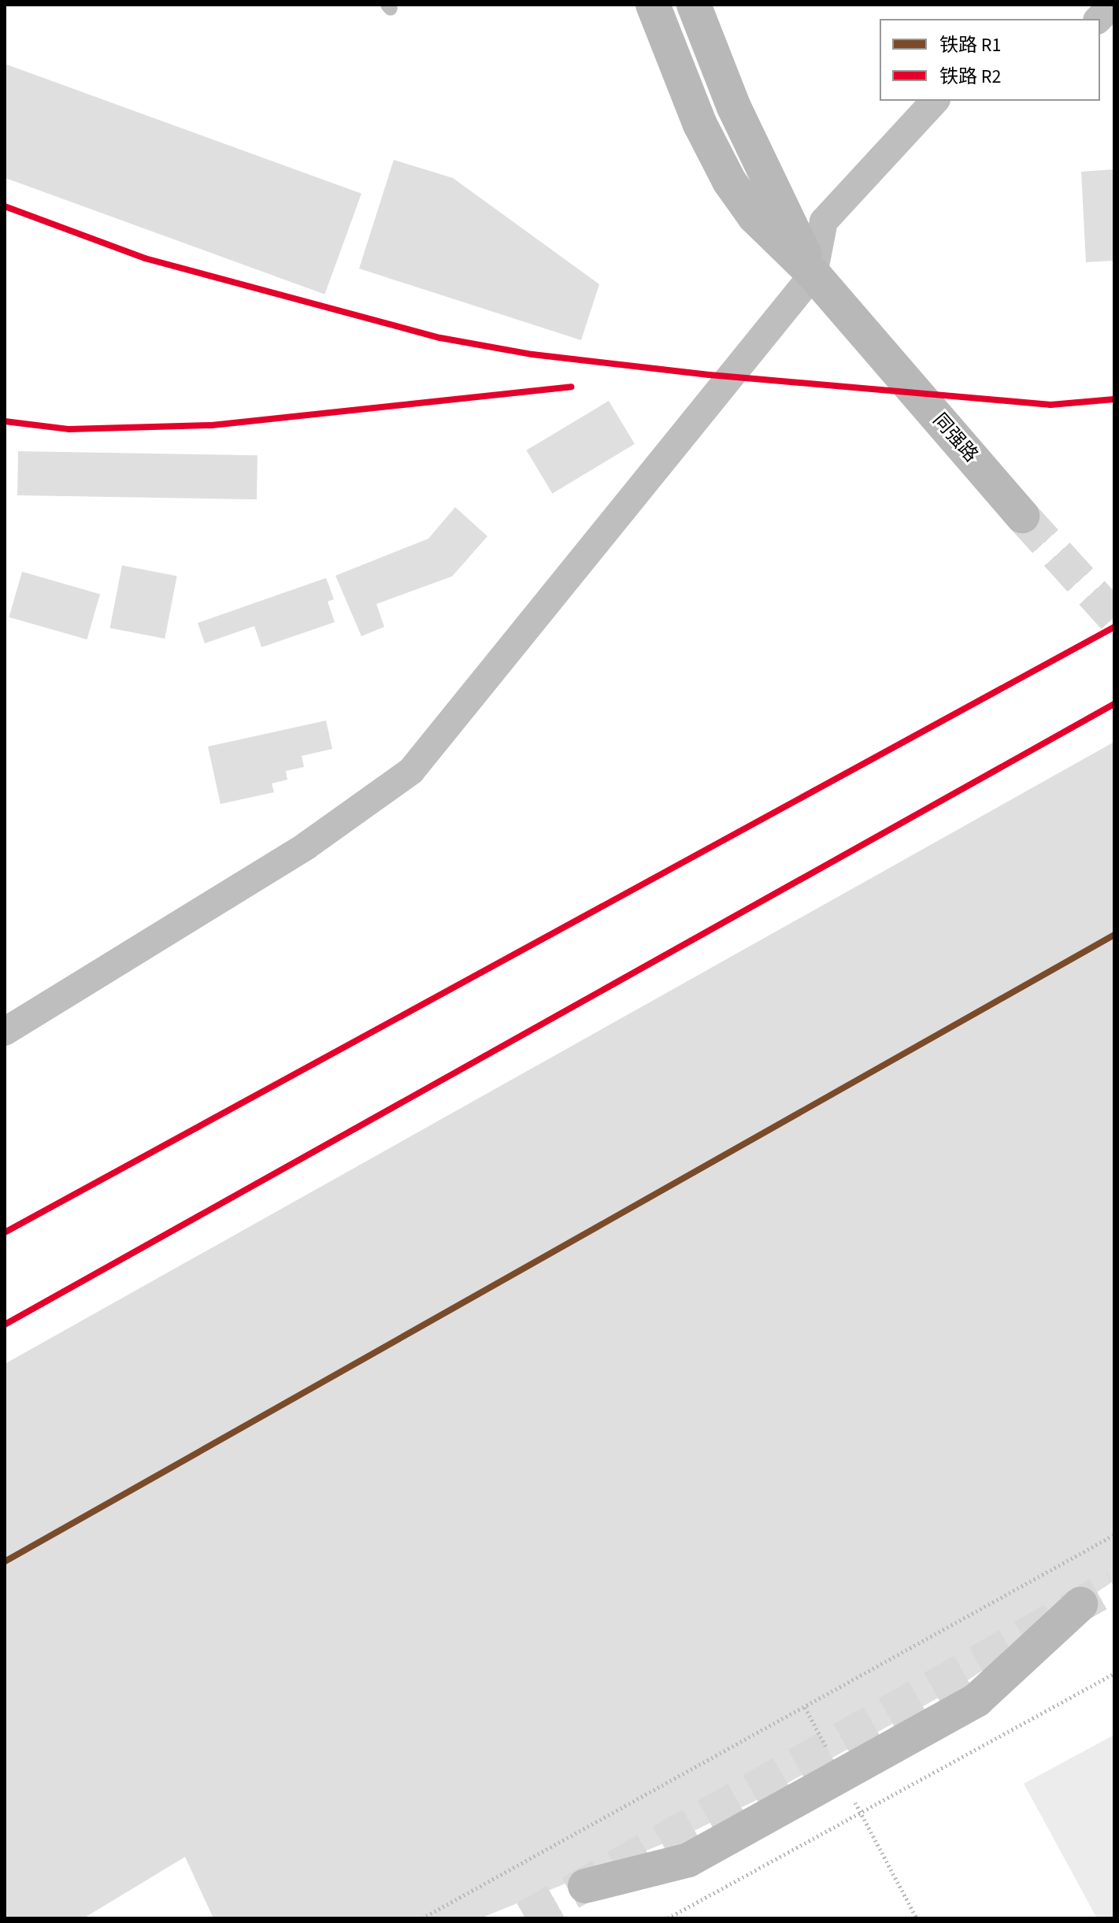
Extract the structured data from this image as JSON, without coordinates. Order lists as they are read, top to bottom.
{
  "streets": {
    "main road": ["同强路"]
  },
  "lines": ["rail line R2", "rail line R1"],
  "legend": ["铁路 R1", "铁路 R2"]
}
